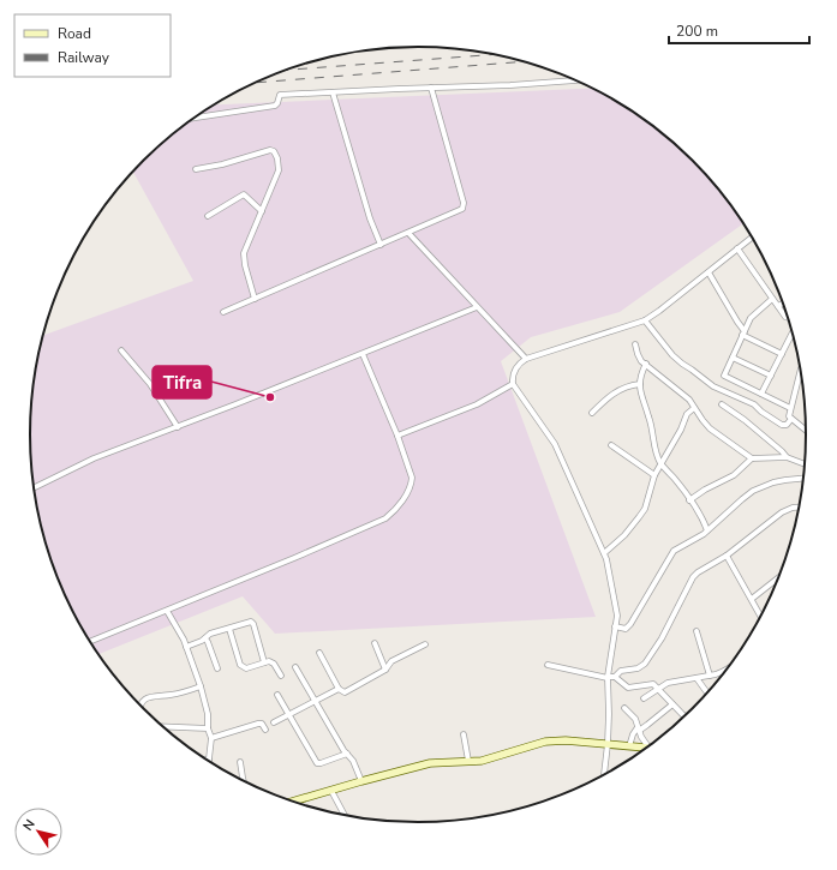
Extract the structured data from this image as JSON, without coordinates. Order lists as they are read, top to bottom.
{
  "places": ["Tifra"],
  "legend": ["Road", "Railway"],
  "scale_bar": "200 m",
  "north": "top left"
}
